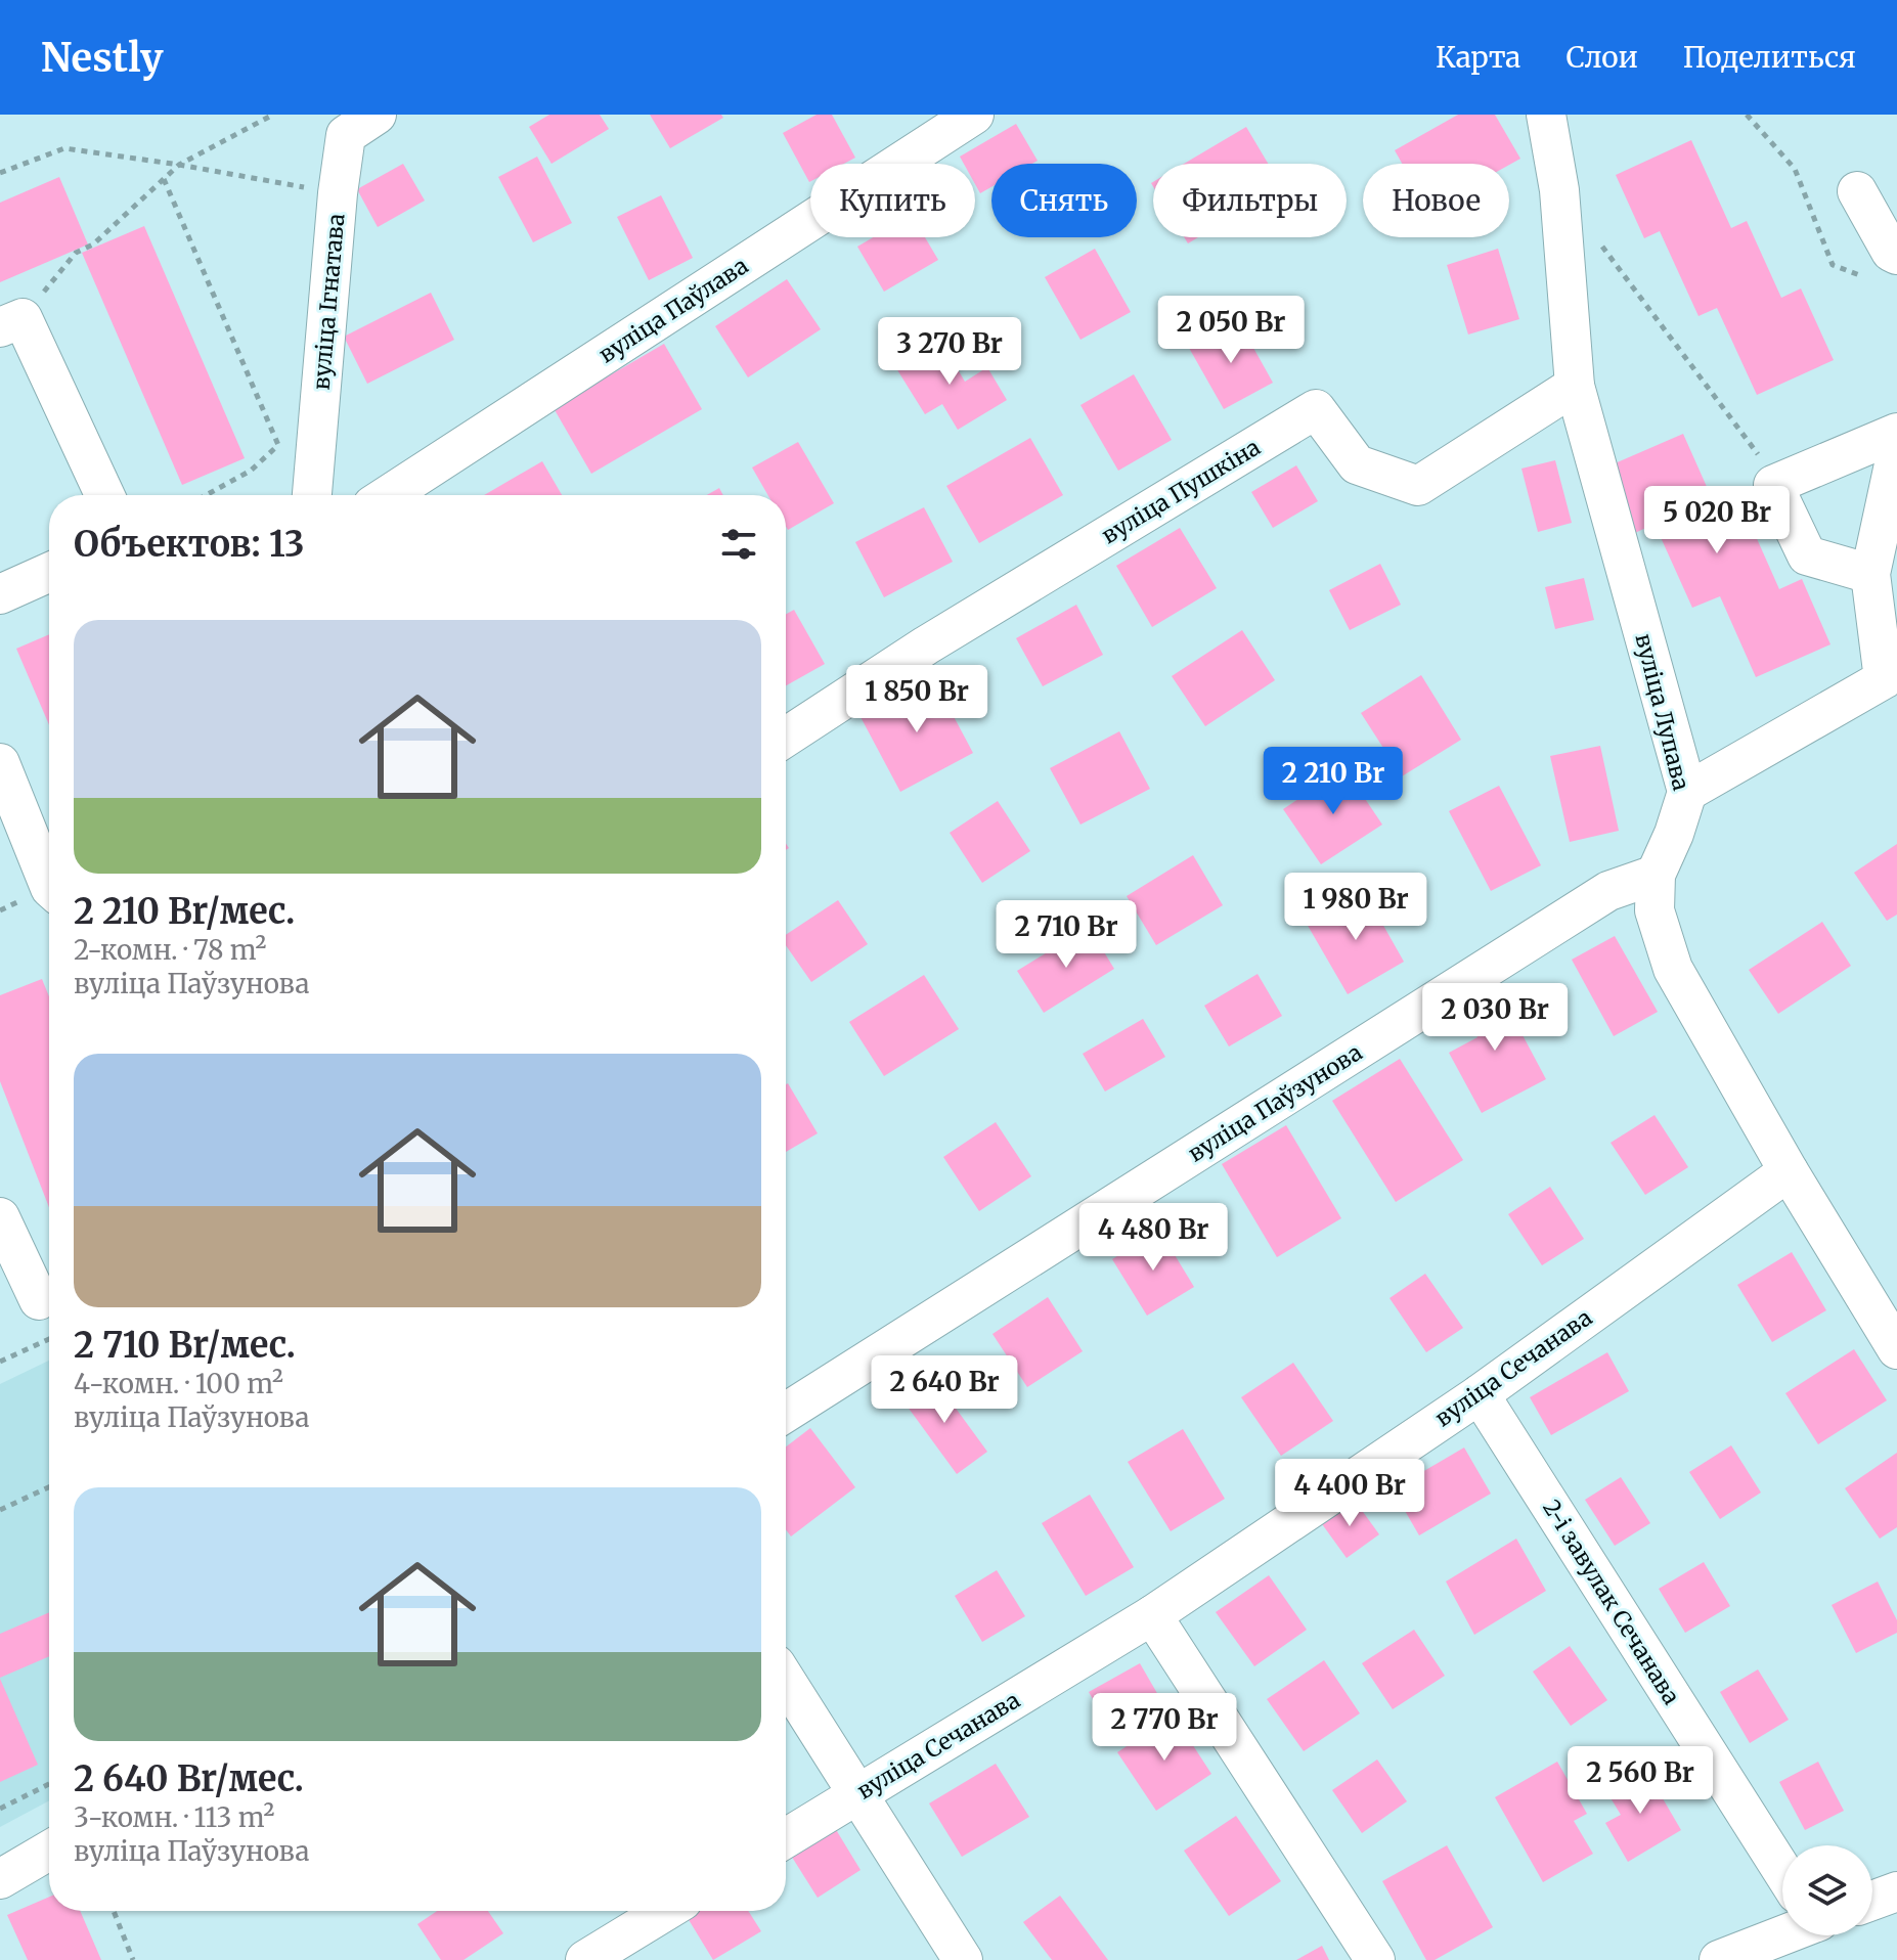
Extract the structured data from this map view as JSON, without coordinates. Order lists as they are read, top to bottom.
{
  "streets": {
    "street": [
      "вуліца Ігнатава",
      "вуліца Паўлава",
      "вуліца Пушкіна",
      "вуліца Лупава",
      "вуліца Паўзунова",
      "вуліца Сечанава",
      "2-і завулак Сечанава"
    ]
  },
  "crossings": [
    ["вуліца Пушкіна", "вуліца Лупава"],
    ["вуліца Лупава", "вуліца Паўзунова"],
    ["вуліца Лупава", "вуліца Сечанава"],
    ["вуліца Сечанава", "2-і завулак Сечанава"]
  ],
  "page": {
    "header": "Nestly",
    "nav": ["Карта", "Слои", "Поделиться"],
    "chip": [
      "Купить",
      "Снять",
      "Фильтры",
      "Новое"
    ],
    "price": [
      "2 050 Br",
      "3 270 Br",
      "5 020 Br",
      "1 850 Br",
      "2 210 Br",
      "1 980 Br",
      "2 710 Br",
      "2 030 Br",
      "4 480 Br",
      "2 640 Br",
      "4 400 Br",
      "2 770 Br",
      "2 560 Br"
    ],
    "heading": "Объектов: 13",
    "list": [
      {
        "name": "2 210 Br/мес.",
        "note": "2-комн. · 78 m² · вуліца Паўзунова"
      },
      {
        "name": "2 710 Br/мес.",
        "note": "4-комн. · 100 m² · вуліца Паўзунова"
      },
      {
        "name": "2 640 Br/мес.",
        "note": "3-комн. · 113 m² · вуліца Паўзунова"
      }
    ]
  }
}
